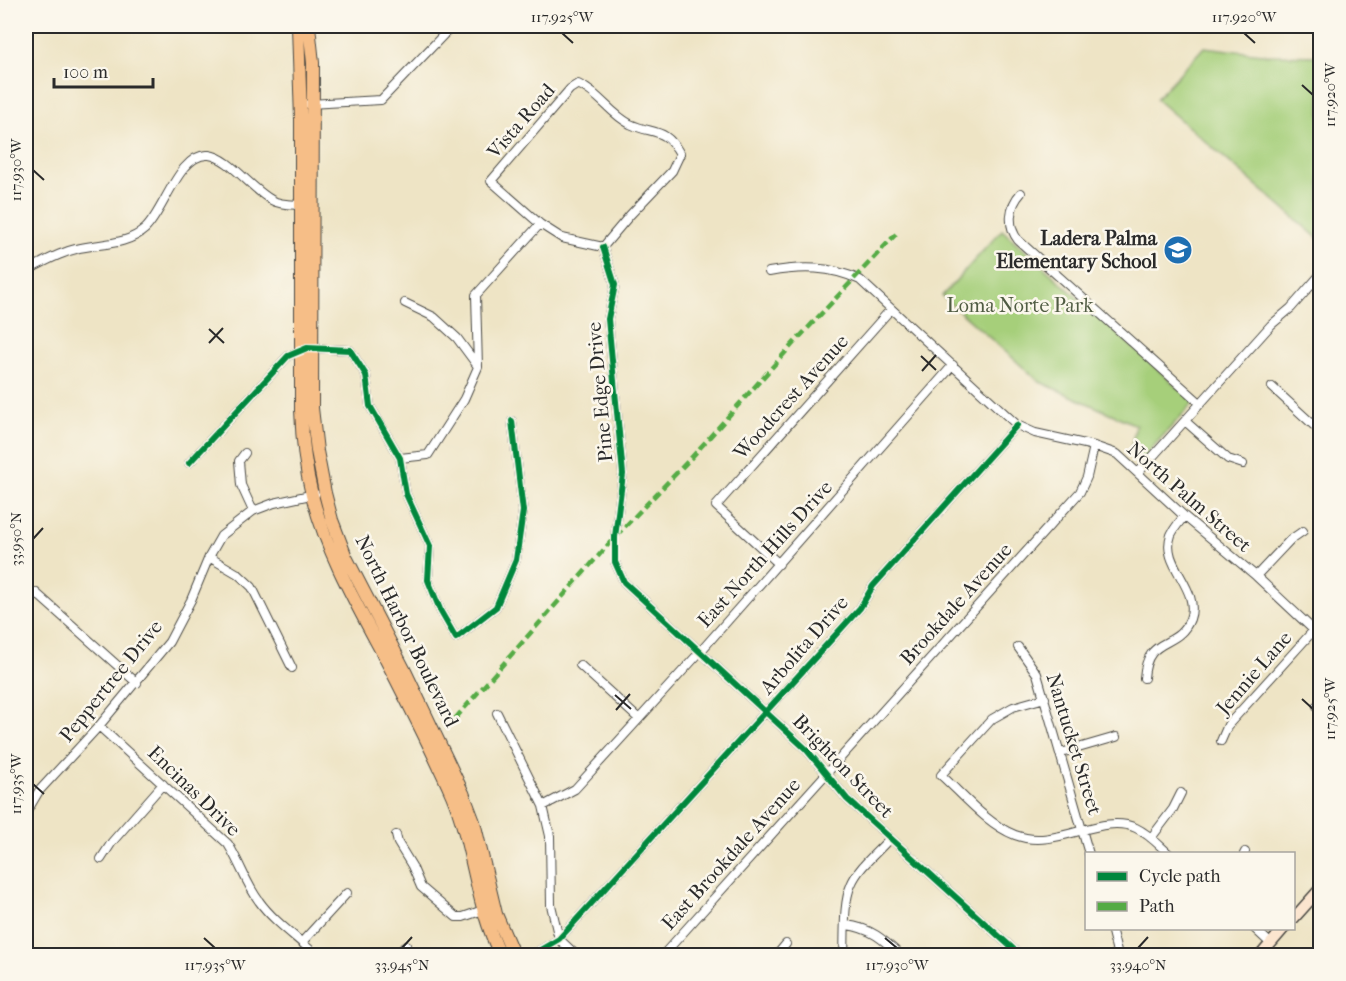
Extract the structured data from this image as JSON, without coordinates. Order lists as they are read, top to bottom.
{
  "streets": {
    "main road": ["North Harbor Boulevard"],
    "street": [
      "Vista Road",
      "Pine Edge Drive",
      "Woodcrest Avenue",
      "North Palm Street",
      "East North Hills Drive",
      "Brookdale Avenue",
      "Arbolita Drive",
      "Jennie Lane",
      "Peppertree Drive",
      "Nantucket Street",
      "Brighton Street",
      "Encinas Drive",
      "East Brookdale Avenue"
    ]
  },
  "crossings": [
    ["Vista Road", "Pine Edge Drive"],
    ["Pine Edge Drive", "Brighton Street"],
    ["Woodcrest Avenue", "North Palm Street"],
    ["Woodcrest Avenue", "East North Hills Drive"],
    ["North Palm Street", "East North Hills Drive"],
    ["North Palm Street", "Brookdale Avenue"],
    ["North Palm Street", "Arbolita Drive"],
    ["North Palm Street", "Jennie Lane"],
    ["East North Hills Drive", "Brighton Street"],
    ["Brookdale Avenue", "Brighton Street"],
    ["Brookdale Avenue", "East Brookdale Avenue"],
    ["North Harbor Boulevard", "Peppertree Drive"],
    ["Arbolita Drive", "Brighton Street"],
    ["Peppertree Drive", "Encinas Drive"],
    ["Brighton Street", "East Brookdale Avenue"]
  ],
  "parks": ["Loma Norte Park"],
  "places": {
    "school or university": ["Ladera Palma Elementary School"]
  },
  "legend": ["Cycle path", "Path"],
  "scale_bar": "100 m",
  "coordinates": [
    "117.925°W",
    "117.920°W",
    "117.930°W",
    "33.950°N",
    "117.935°W",
    "33.945°N",
    "33.940°N"
  ]
}
